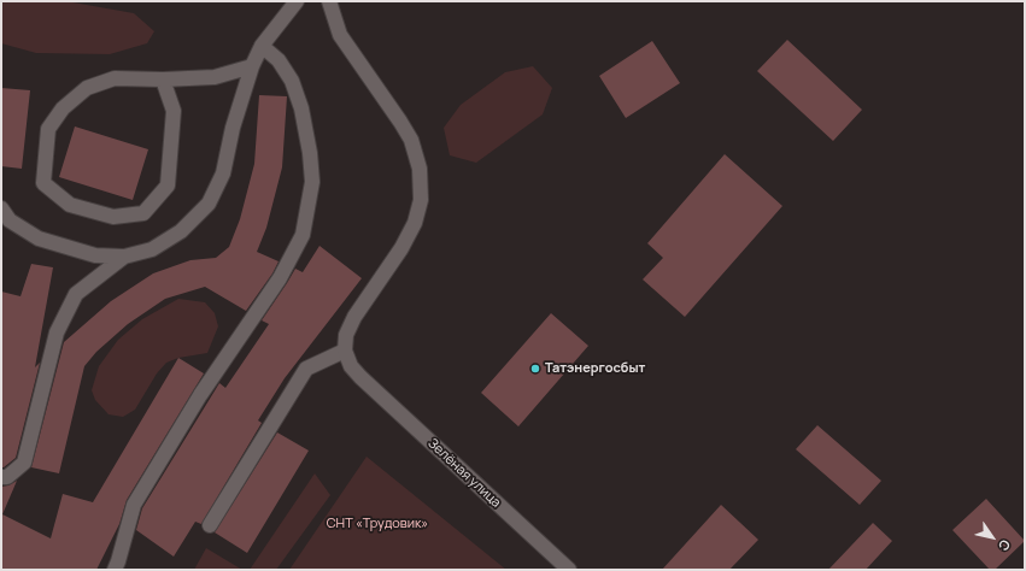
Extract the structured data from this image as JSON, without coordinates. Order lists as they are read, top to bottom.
{
  "streets": {
    "street": ["Зелёная улица"]
  },
  "parks": ["СНТ «Трудовик»"],
  "places": ["Татэнергосбыт"],
  "north": "bottom right"
}
